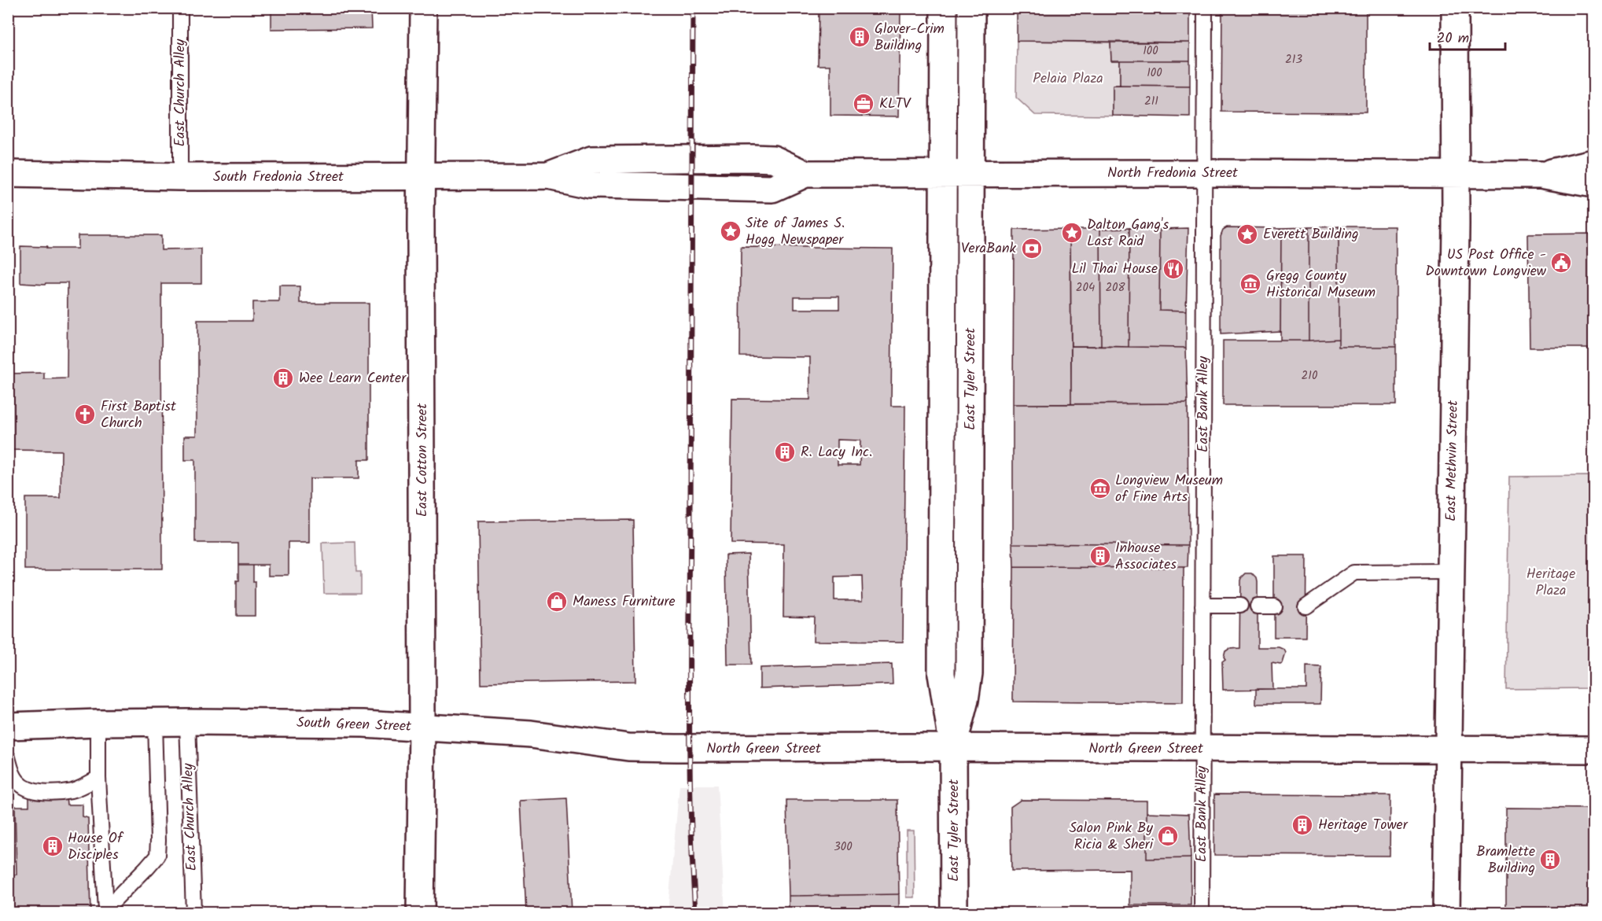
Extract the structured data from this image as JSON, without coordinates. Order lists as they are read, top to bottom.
{
  "streets": {
    "street": [
      "North Fredonia Street",
      "South Fredonia Street",
      "East Tyler Street",
      "East Cotton Street",
      "East Methvin Street",
      "South Green Street",
      "North Green Street"
    ],
    "lane": ["East Church Alley", "East Bank Alley"]
  },
  "crossings": [
    ["East Church Alley", "South Fredonia Street"],
    ["East Church Alley", "South Green Street"],
    ["North Fredonia Street", "South Fredonia Street"],
    ["North Fredonia Street", "East Tyler Street"],
    ["North Fredonia Street", "East Bank Alley"],
    ["North Fredonia Street", "East Methvin Street"],
    ["South Fredonia Street", "East Cotton Street"],
    ["East Tyler Street", "North Green Street"],
    ["East Bank Alley", "North Green Street"],
    ["East Cotton Street", "South Green Street"],
    ["East Methvin Street", "North Green Street"],
    ["South Green Street", "North Green Street"]
  ],
  "parks": ["Pelaia Plaza", "Heritage Plaza"],
  "places": {
    "building": [
      "Glover-Crim Building",
      "Wee Learn Center",
      "R. Lacy Inc.",
      "Inhouse Associates",
      "Heritage Tower",
      "House Of Disciples",
      "Bramlette Building"
    ],
    "office": ["KLTV"],
    "place": ["Site of James S. Hogg Newspaper", "Dalton Gang's Last Raid", "Everett Building"],
    "bank": ["VeraBank"],
    "public building": ["US Post Office - Downtown Longview"],
    "restaurant": ["Lil Thai House"],
    "museum": ["Gregg County Historical Museum", "Longview Museum of Fine Arts"],
    "church": ["First Baptist Church"],
    "shop": ["Maness Furniture", "Salon Pink By Ricia & Sheri"]
  },
  "house_numbers": [
    "100",
    "213",
    "100",
    "211",
    "204",
    "208",
    "210",
    "300"
  ],
  "scale_bar": "20 m"
}
